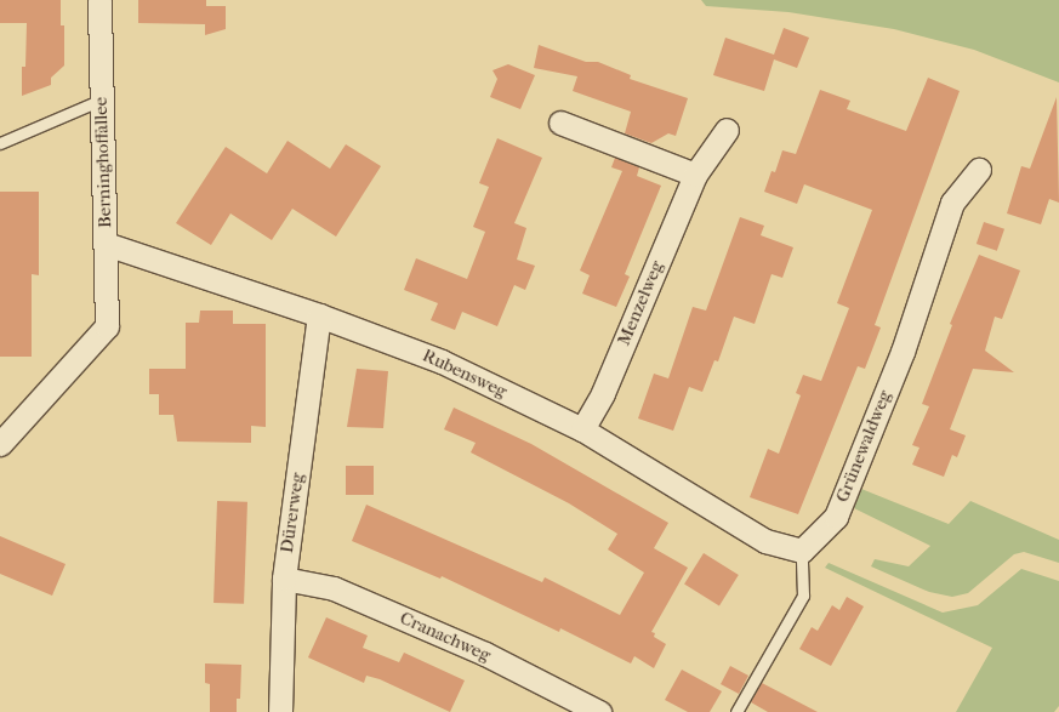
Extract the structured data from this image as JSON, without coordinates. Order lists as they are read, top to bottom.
{
  "streets": {
    "street": [
      "Berninghoffallee",
      "Menzelweg",
      "Rubensweg",
      "Grünewaldweg",
      "Dürerweg",
      "Cranachweg"
    ]
  },
  "crossings": [
    ["Berninghoffallee", "Rubensweg"],
    ["Menzelweg", "Rubensweg"],
    ["Rubensweg", "Grünewaldweg"],
    ["Rubensweg", "Dürerweg"],
    ["Dürerweg", "Cranachweg"]
  ]
}
